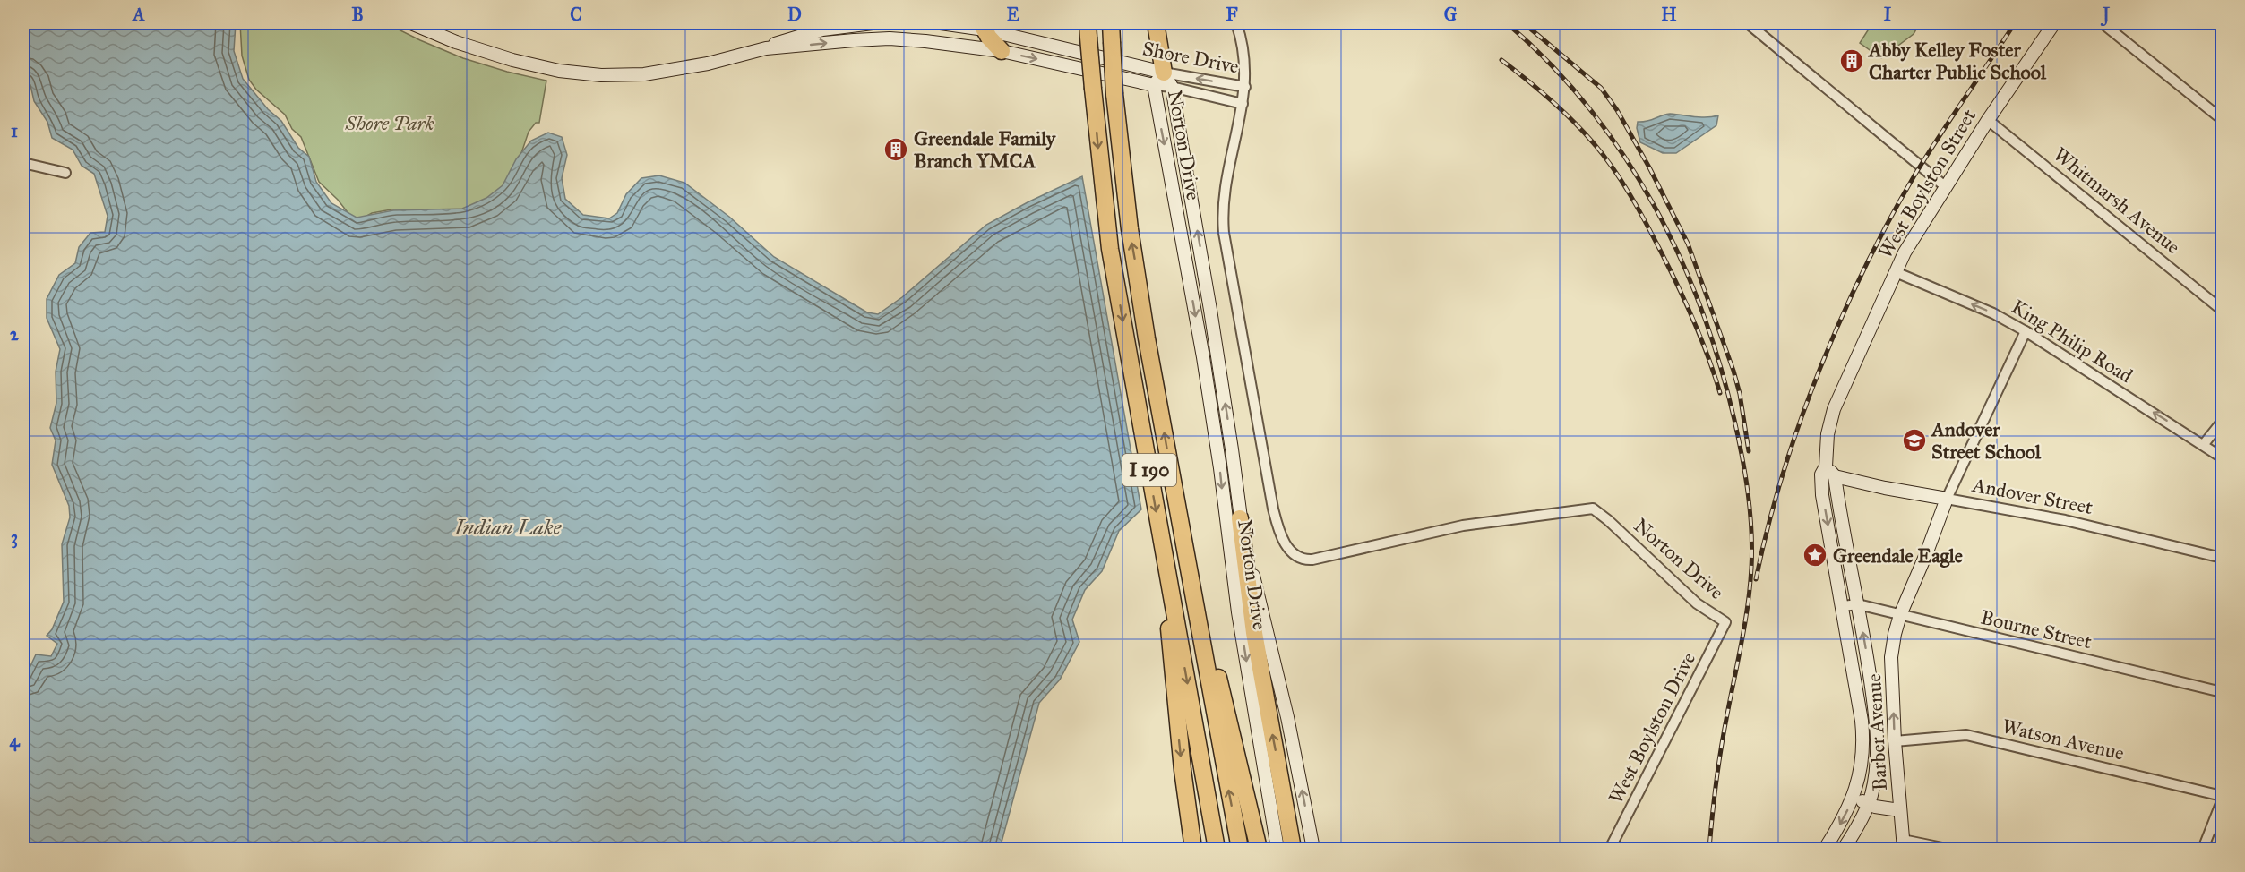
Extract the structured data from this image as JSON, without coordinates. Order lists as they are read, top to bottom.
{
  "streets": {
    "highway": ["I 190"],
    "main road": [
      "Shore Drive",
      "Norton Drive",
      "West Boylston Street",
      "Andover Street",
      "Barber Avenue"
    ],
    "street": [
      "Whitmarsh Avenue",
      "King Philip Road",
      "Bourne Street",
      "West Boylston Drive",
      "Watson Avenue"
    ]
  },
  "crossings": [
    ["Shore Drive", "Norton Drive"],
    ["Norton Drive", "West Boylston Drive"],
    ["West Boylston Street", "Whitmarsh Avenue"],
    ["West Boylston Street", "King Philip Road"],
    ["West Boylston Street", "Bourne Street"],
    ["Andover Street", "Barber Avenue"],
    ["Bourne Street", "Barber Avenue"],
    ["Barber Avenue", "Watson Avenue"]
  ],
  "one_way": ["King Philip Road"],
  "water": ["Indian Lake"],
  "parks": ["Shore Park"],
  "places": {
    "building": ["Abby Kelley Foster Charter Public School", "Greendale Family Branch YMCA"],
    "school or university": ["Andover Street School"],
    "place": ["Greendale Eagle"]
  },
  "grid": {
    "columns": [
      "A",
      "B",
      "C",
      "D",
      "E",
      "F",
      "G",
      "H",
      "I",
      "J"
    ],
    "rows": [
      "1",
      "2",
      "3",
      "4"
    ]
  }
}
